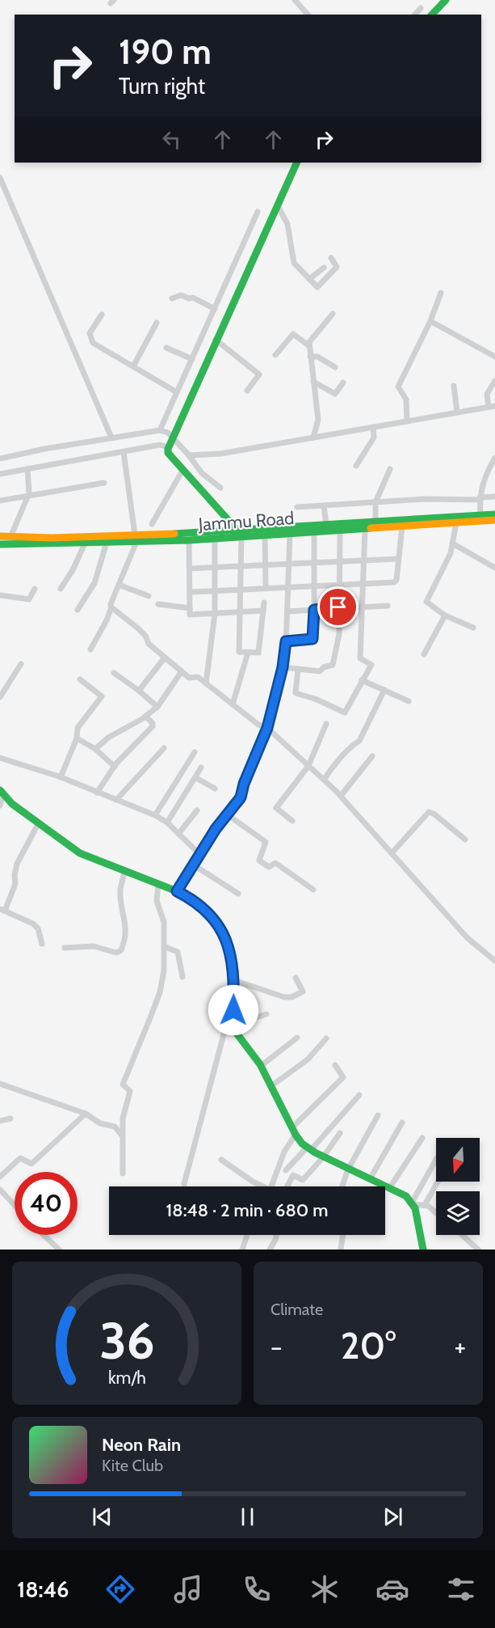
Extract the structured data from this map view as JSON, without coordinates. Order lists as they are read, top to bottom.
{
  "streets": {
    "street": ["Jammu Road"]
  },
  "north": "bottom",
  "page": {
    "turn": ["190 m", "Turn right"],
    "limit": "40",
    "trip": "18:48 · 2 min · 680 m",
    "tile": "Climate",
    "heat": ["−", "20°", "+"],
    "song": ["Neon Rain", "Kite Club"],
    "tabs": "18:46",
    "gauge": ["36", "km/h"]
  }
}
